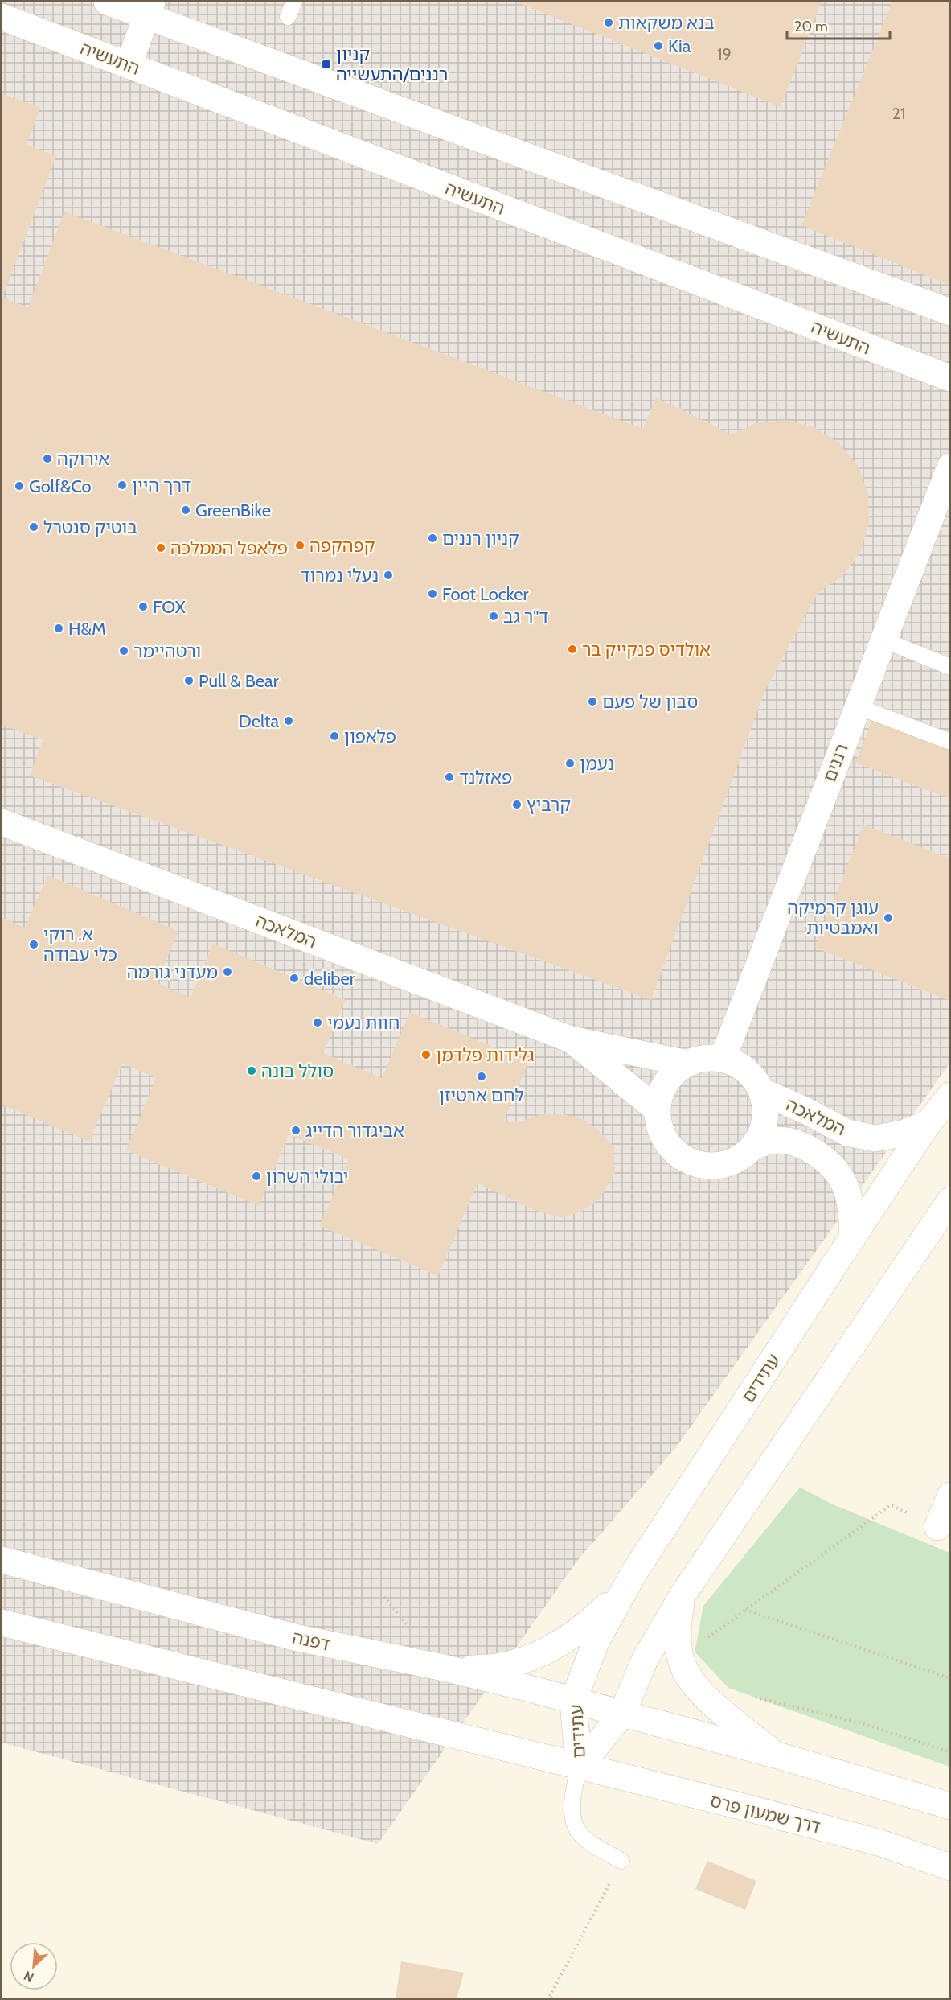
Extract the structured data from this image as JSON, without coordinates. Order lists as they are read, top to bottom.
{
  "streets": {
    "street": [
      "התעשיה",
      "רננים",
      "המלאכה",
      "עתידים",
      "דפנה",
      "דרך שמעון פרס"
    ]
  },
  "crossings": [
    ["רננים", "המלאכה"],
    ["המלאכה", "עתידים"],
    ["עתידים", "דפנה"],
    ["עתידים", "דרך שמעון פרס"]
  ],
  "places": {
    "other": [
      "בנא משקאות",
      "Kia",
      "אירוקה",
      "דרך היין",
      "Golf&Co",
      "GreenBike",
      "בוטיק סנטרל",
      "קניון רננים",
      "קפהקפה",
      "פלאפל הממלכה",
      "נעלי נמרוד",
      "Foot Locker",
      "FOX",
      "ד\"ר גב",
      "H&M",
      "אולדיס פנקייק בר",
      "ורטהיימר",
      "Pull & Bear",
      "סבון של פעם",
      "Delta",
      "פלאפון",
      "נעמן",
      "פאזלנד",
      "קרביץ",
      "עוגן קרמיקה ואמבטיות",
      "א. רוקי כלי עבודה",
      "מעדני גורמה",
      "deliber",
      "חוות נעמי",
      "גלידות פלדמן",
      "סולל בונה",
      "לחם ארטיזן",
      "אביגדור הדייג",
      "יבולי השרון"
    ],
    "transit": ["קניון רננים/התעשייה"]
  },
  "house_numbers": ["19", "21"],
  "scale_bar": "20 m",
  "north": "bottom left"
}
